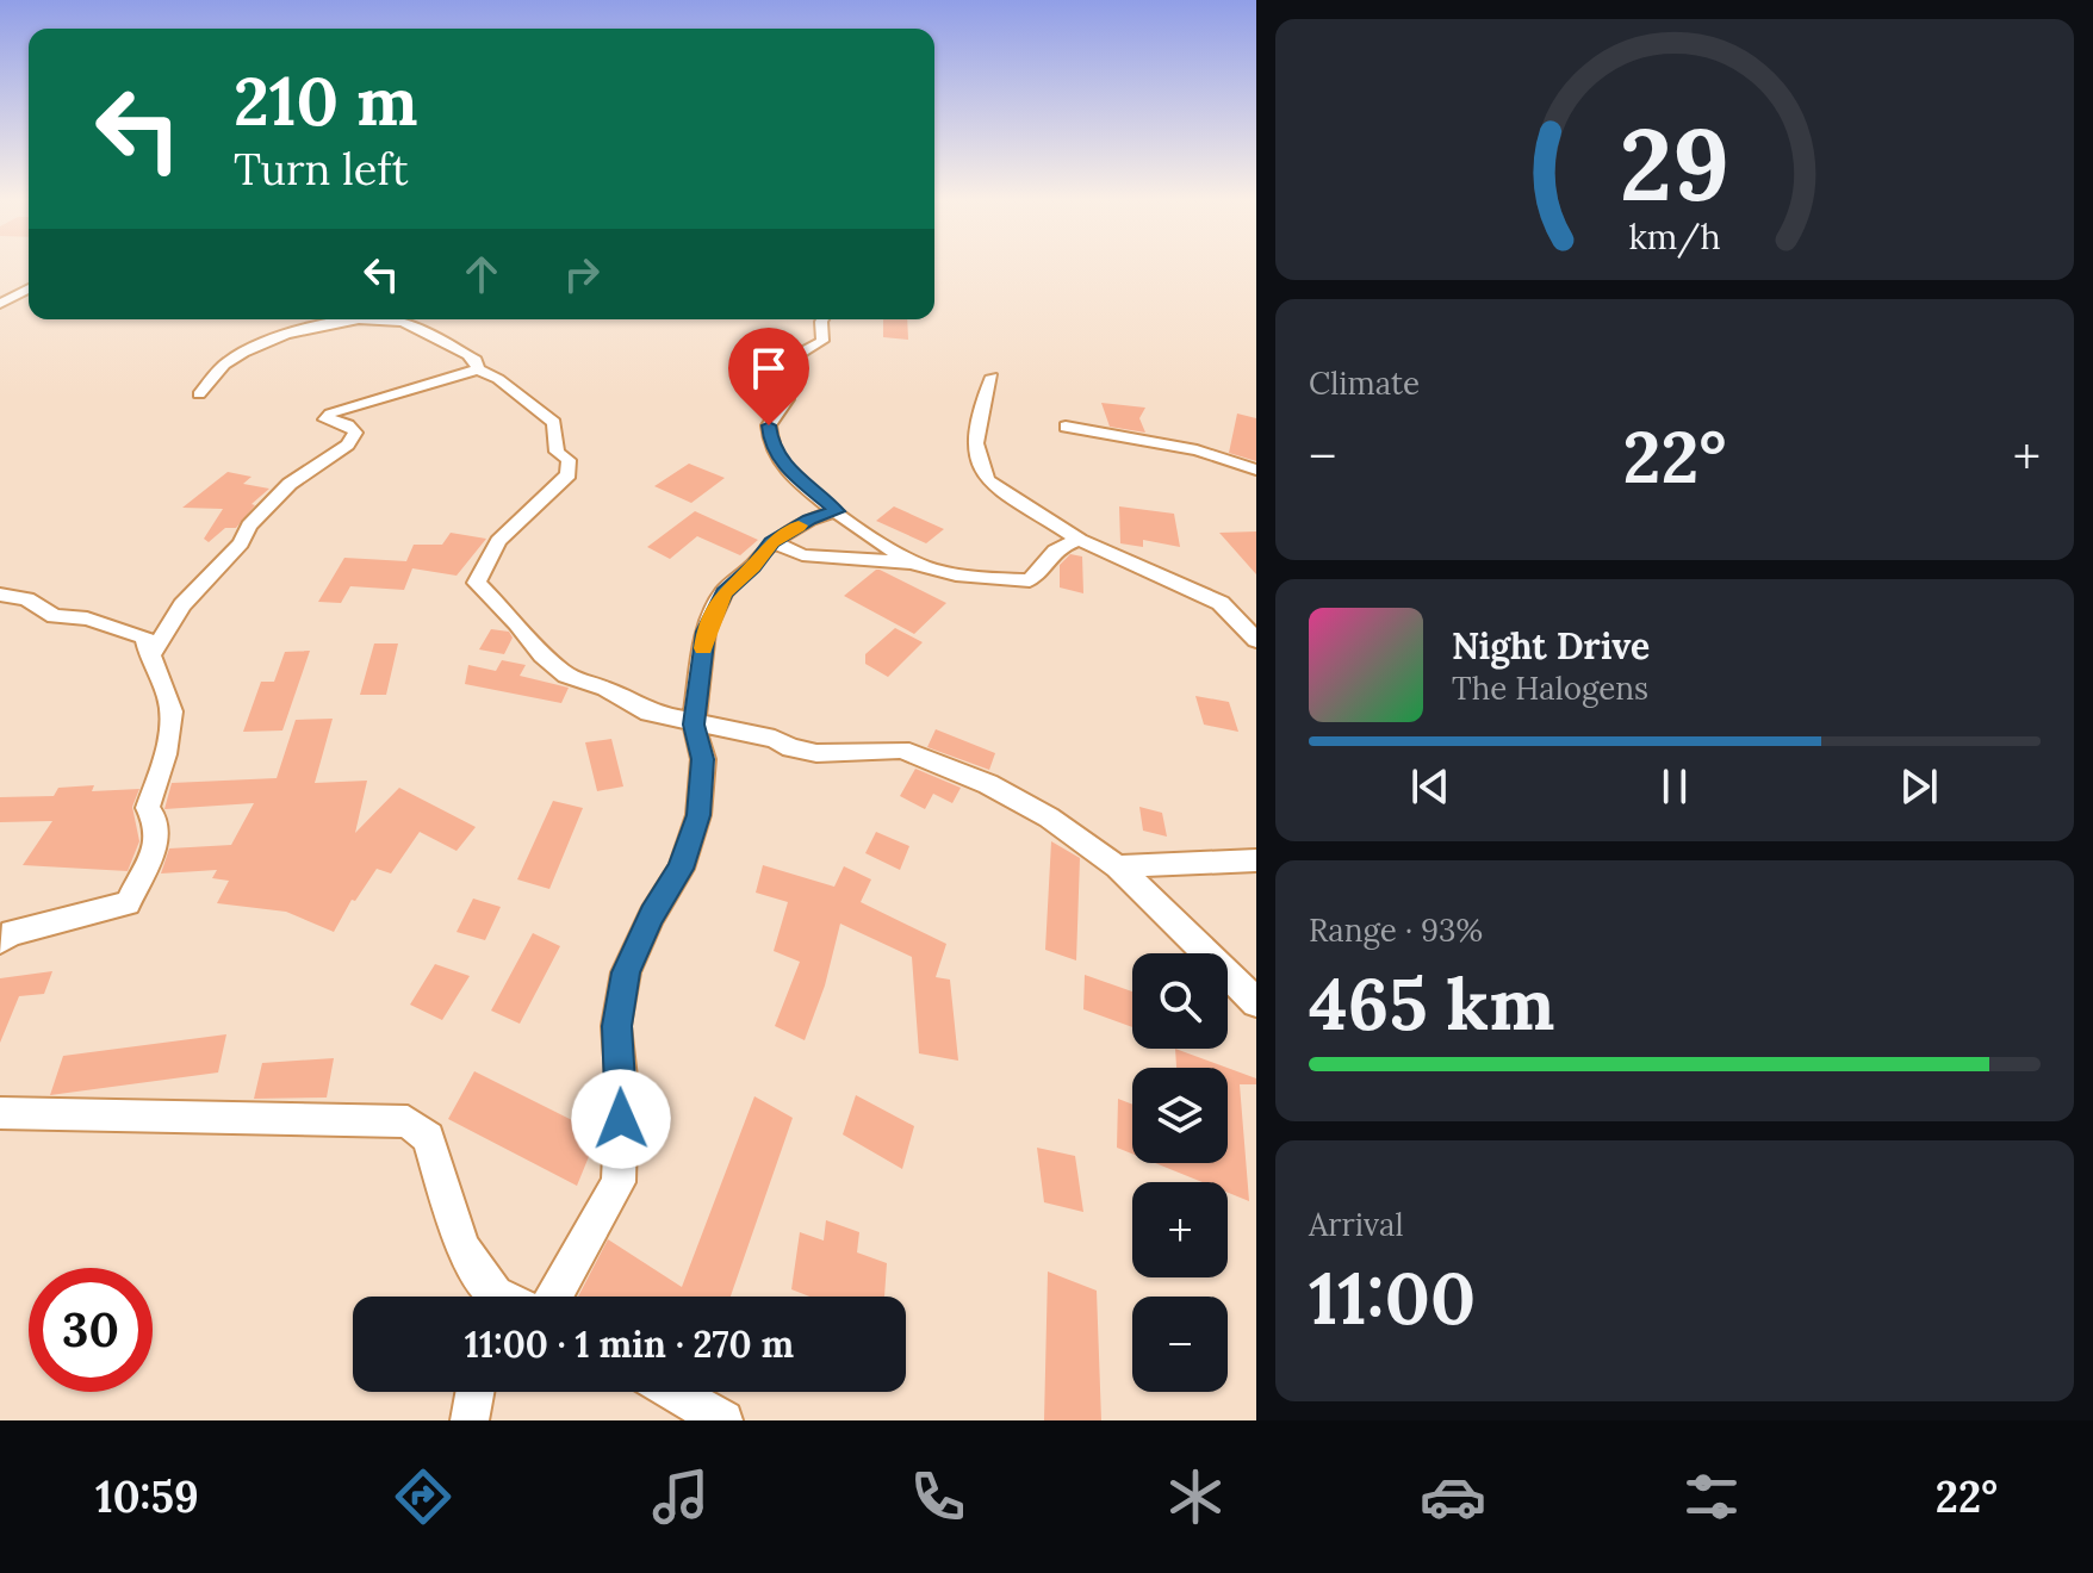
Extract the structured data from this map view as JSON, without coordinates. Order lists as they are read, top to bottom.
{
  "page": {
    "turn": ["210 m", "Turn left"],
    "tile": [
      "Climate",
      ["Range · 93%", "465 km"],
      ["Arrival", "11:00"]
    ],
    "heat": ["−", "22°", "+"],
    "song": ["Night Drive", "The Halogens"],
    "map_buttons": ["+", "−"],
    "limit": "30",
    "trip": "11:00 · 1 min · 270 m",
    "tabs": ["10:59", "22°"],
    "gauge": ["29", "km/h"]
  }
}
